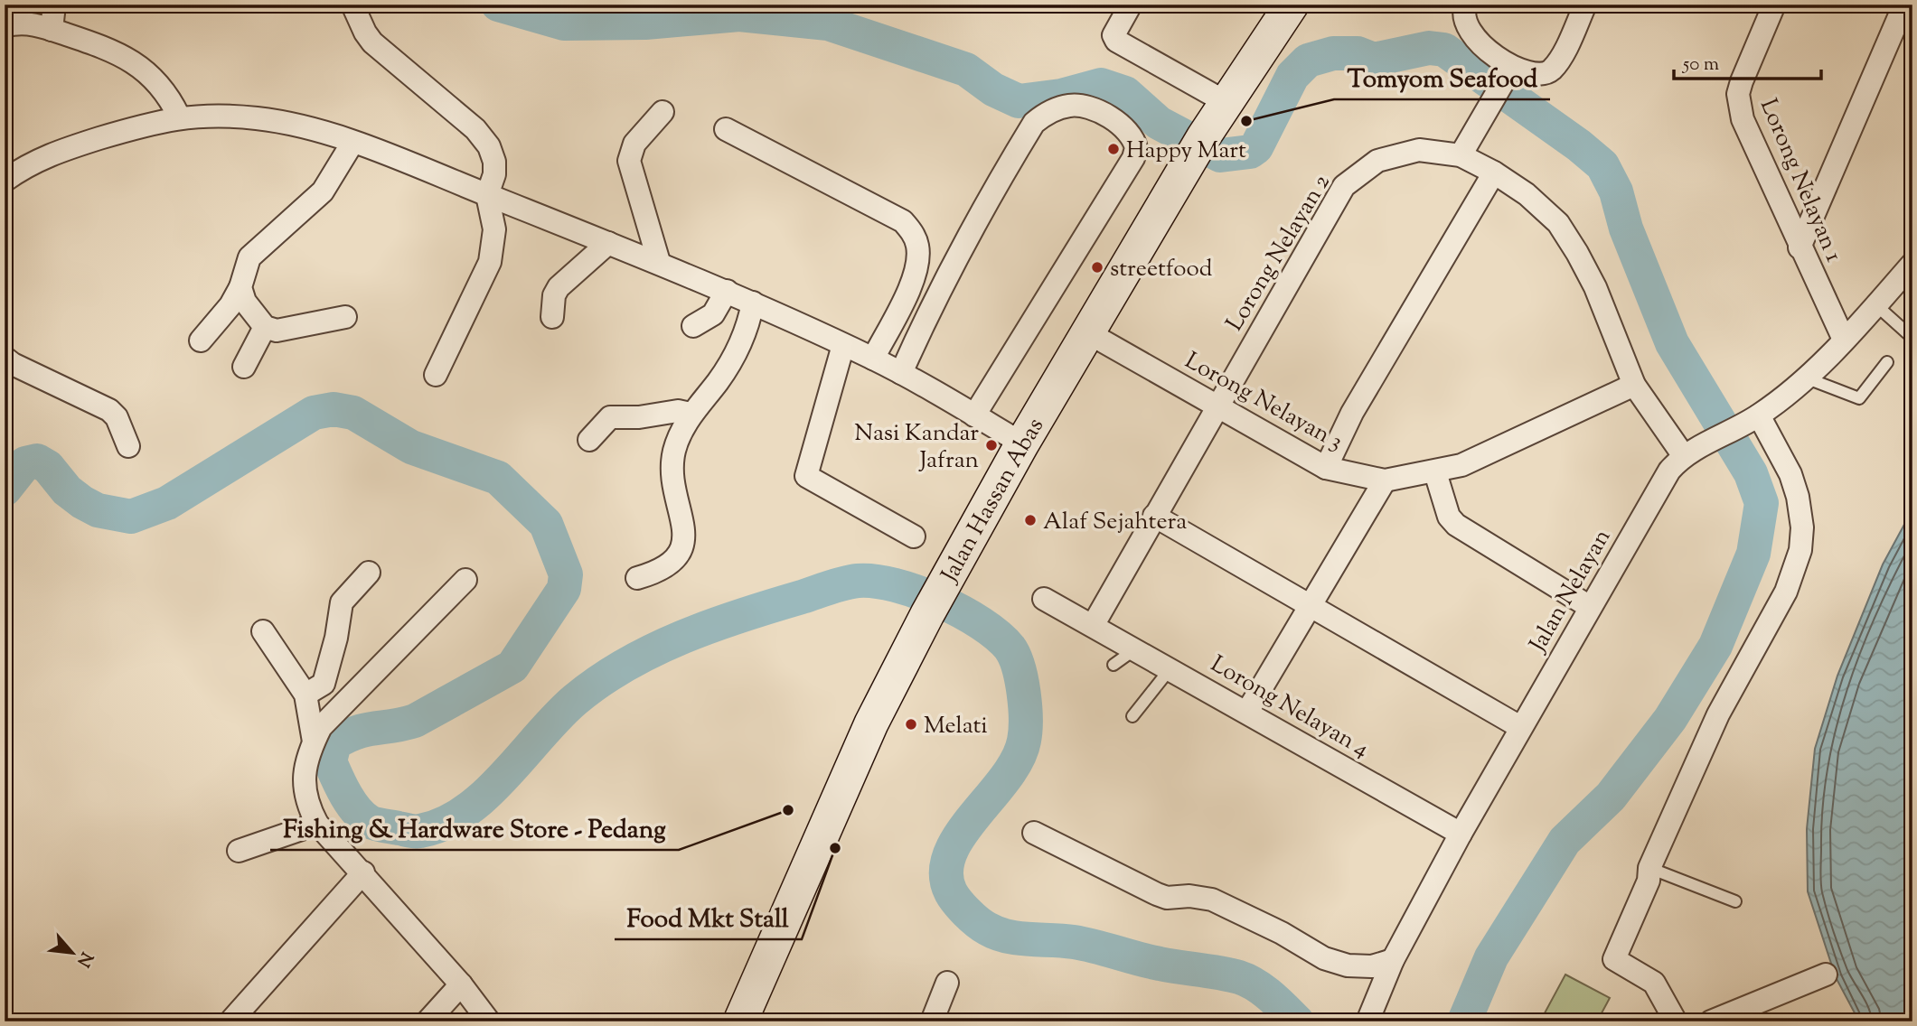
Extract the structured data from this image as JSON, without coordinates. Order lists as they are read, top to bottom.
{
  "streets": {
    "main road": ["Jalan Hassan Abas"],
    "street": [
      "Lorong Nelayan 1",
      "Lorong Nelayan 2",
      "Lorong Nelayan 3",
      "Jalan Nelayan",
      "Lorong Nelayan 4"
    ]
  },
  "crossings": [
    ["Lorong Nelayan 1", "Jalan Nelayan"],
    ["Lorong Nelayan 2", "Lorong Nelayan 3"],
    ["Lorong Nelayan 2", "Jalan Nelayan"],
    ["Lorong Nelayan 2", "Lorong Nelayan 4"],
    ["Lorong Nelayan 3", "Jalan Hassan Abas"],
    ["Jalan Nelayan", "Lorong Nelayan 4"]
  ],
  "places": [
    "Tomyom Seafood",
    "Happy Mart",
    "streetfood",
    "Nasi Kandar Jafran",
    "Alaf Sejahtera",
    "Melati",
    "Fishing & Hardware Store - Pedang",
    "Food Mkt Stall"
  ],
  "scale_bar": "50 m",
  "north": "bottom right"
}
